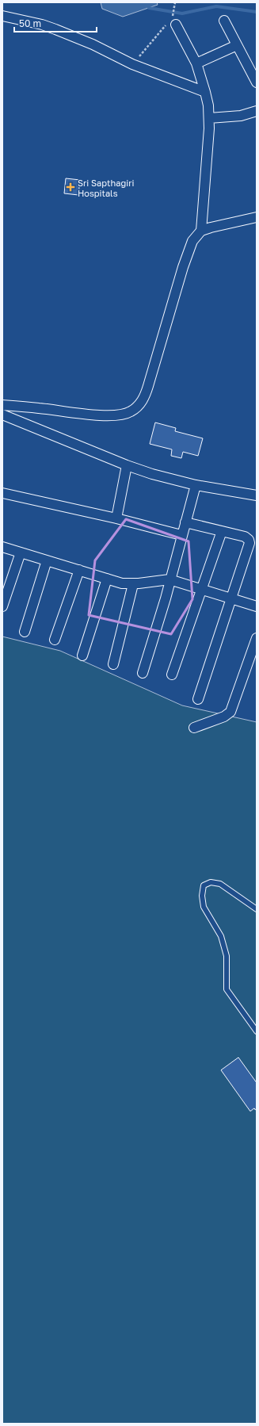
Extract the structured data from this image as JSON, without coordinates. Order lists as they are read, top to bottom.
{
  "places": {
    "health": ["Sri Sapthagiri Hospitals"]
  },
  "scale_bar": "50 m"
}
